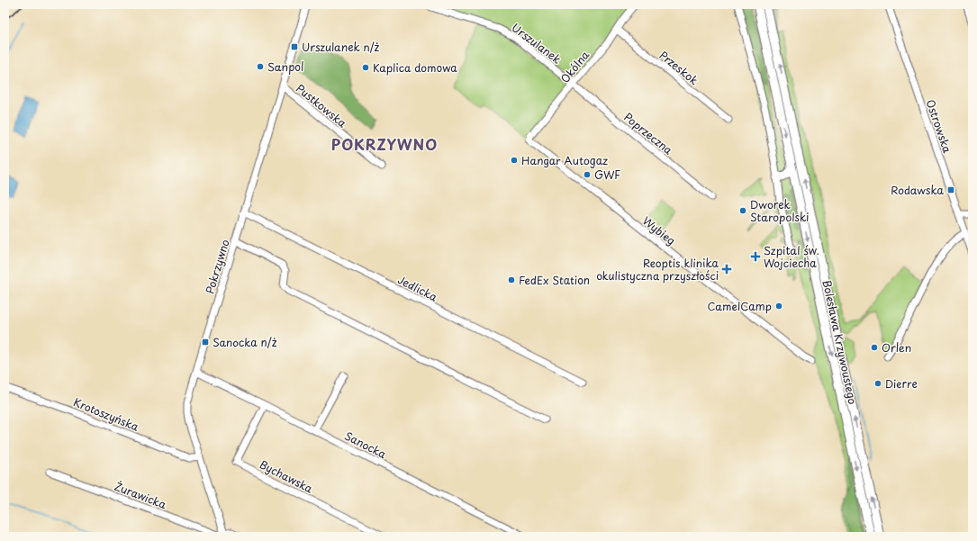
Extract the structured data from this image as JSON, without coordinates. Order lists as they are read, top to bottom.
{
  "streets": {
    "main road": ["Bolesława Krzywoustego"],
    "street": [
      "Urszulanek",
      "Okólna",
      "Przeskok",
      "Pustkowska",
      "Ostrowska",
      "Poprzeczna",
      "Wybieg",
      "Pokrzywno",
      "Jedlicka",
      "Krotoszyńska",
      "Sanocka",
      "Bychawska",
      "Żurawicka"
    ]
  },
  "crossings": [
    ["Urszulanek", "Okólna"],
    ["Urszulanek", "Poprzeczna"],
    ["Okólna", "Przeskok"],
    ["Okólna", "Poprzeczna"],
    ["Okólna", "Wybieg"],
    ["Pustkowska", "Pokrzywno"],
    ["Pokrzywno", "Jedlicka"],
    ["Pokrzywno", "Krotoszyńska"],
    ["Pokrzywno", "Sanocka"],
    ["Pokrzywno", "Żurawicka"],
    ["Sanocka", "Bychawska"]
  ],
  "districts": ["POKRZYWNO"],
  "places": {
    "transit": ["Urszulanek n/ż", "Rodawska", "Sanocka n/ż"],
    "other": [
      "Sanpol",
      "Kaplica domowa",
      "Hangar Autogaz",
      "GWF",
      "Dworek Staropolski",
      "FedEx Station",
      "CamelCamp",
      "Orlen",
      "Dierre"
    ],
    "health": ["Szpital św. Wojciecha", "Reoptis klinika okulistyczna przyszłości"]
  }
}
